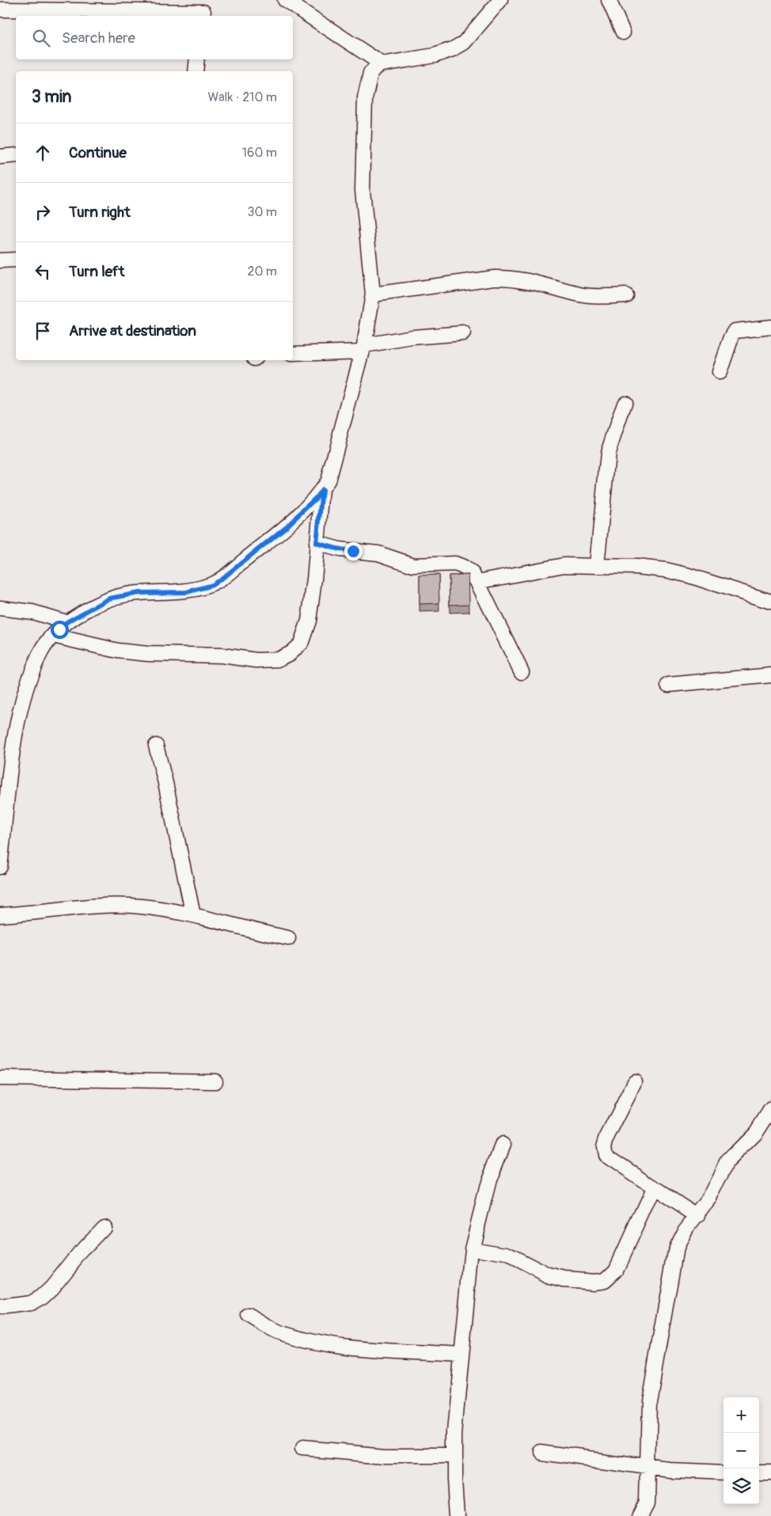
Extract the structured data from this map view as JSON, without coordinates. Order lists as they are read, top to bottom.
{
  "page": {
    "search": "Search here",
    "heading": ["3 min", "Walk · 210 m"],
    "list": [
      ["Continue", "160 m"],
      ["Turn right", "30 m"],
      ["Turn left", "20 m"],
      "Arrive at destination"
    ],
    "map_buttons": ["+", "−"]
  }
}
